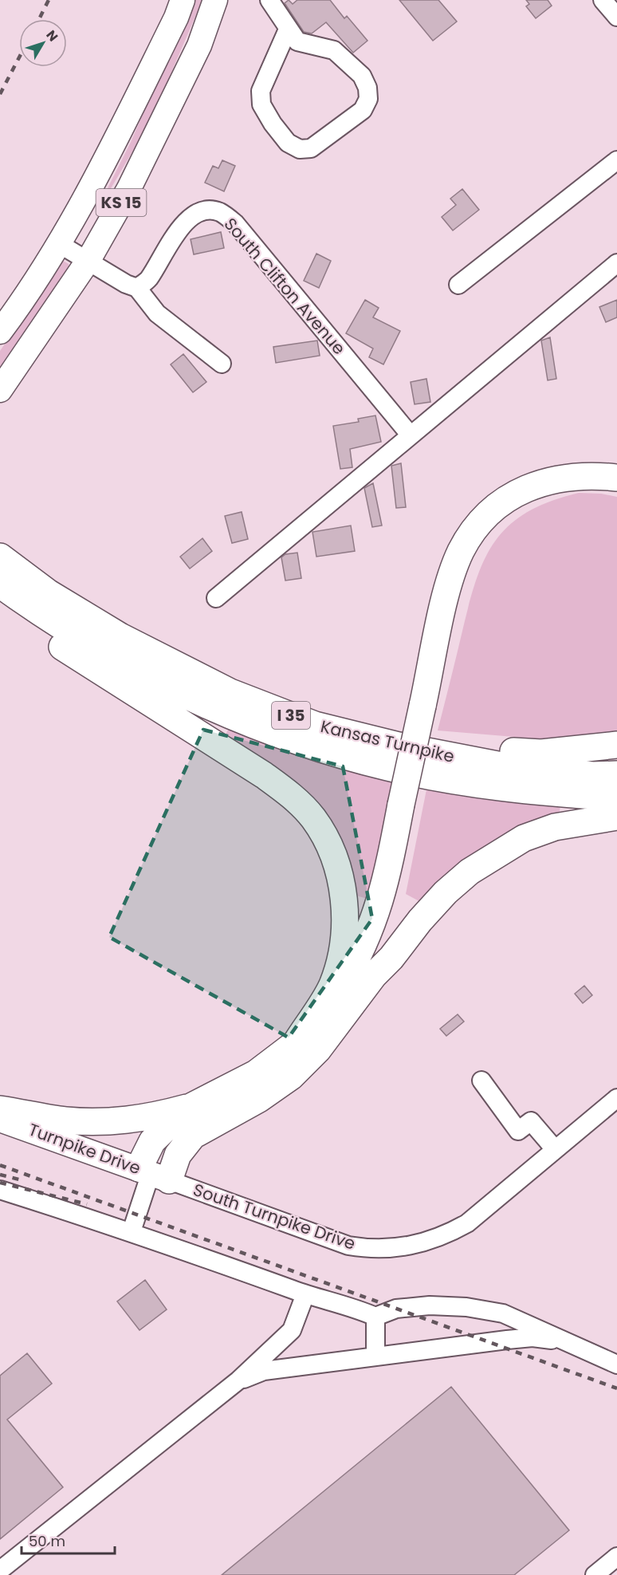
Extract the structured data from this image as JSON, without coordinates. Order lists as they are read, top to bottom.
{
  "streets": {
    "highway": ["I 35", "Kansas Turnpike"],
    "main road": ["KS 15", "Turnpike Drive"],
    "street": ["South Clifton Avenue", "South Turnpike Drive"]
  },
  "crossings": [
    ["Turnpike Drive", "South Turnpike Drive"]
  ],
  "scale_bar": "50 m",
  "north": "top right"
}
